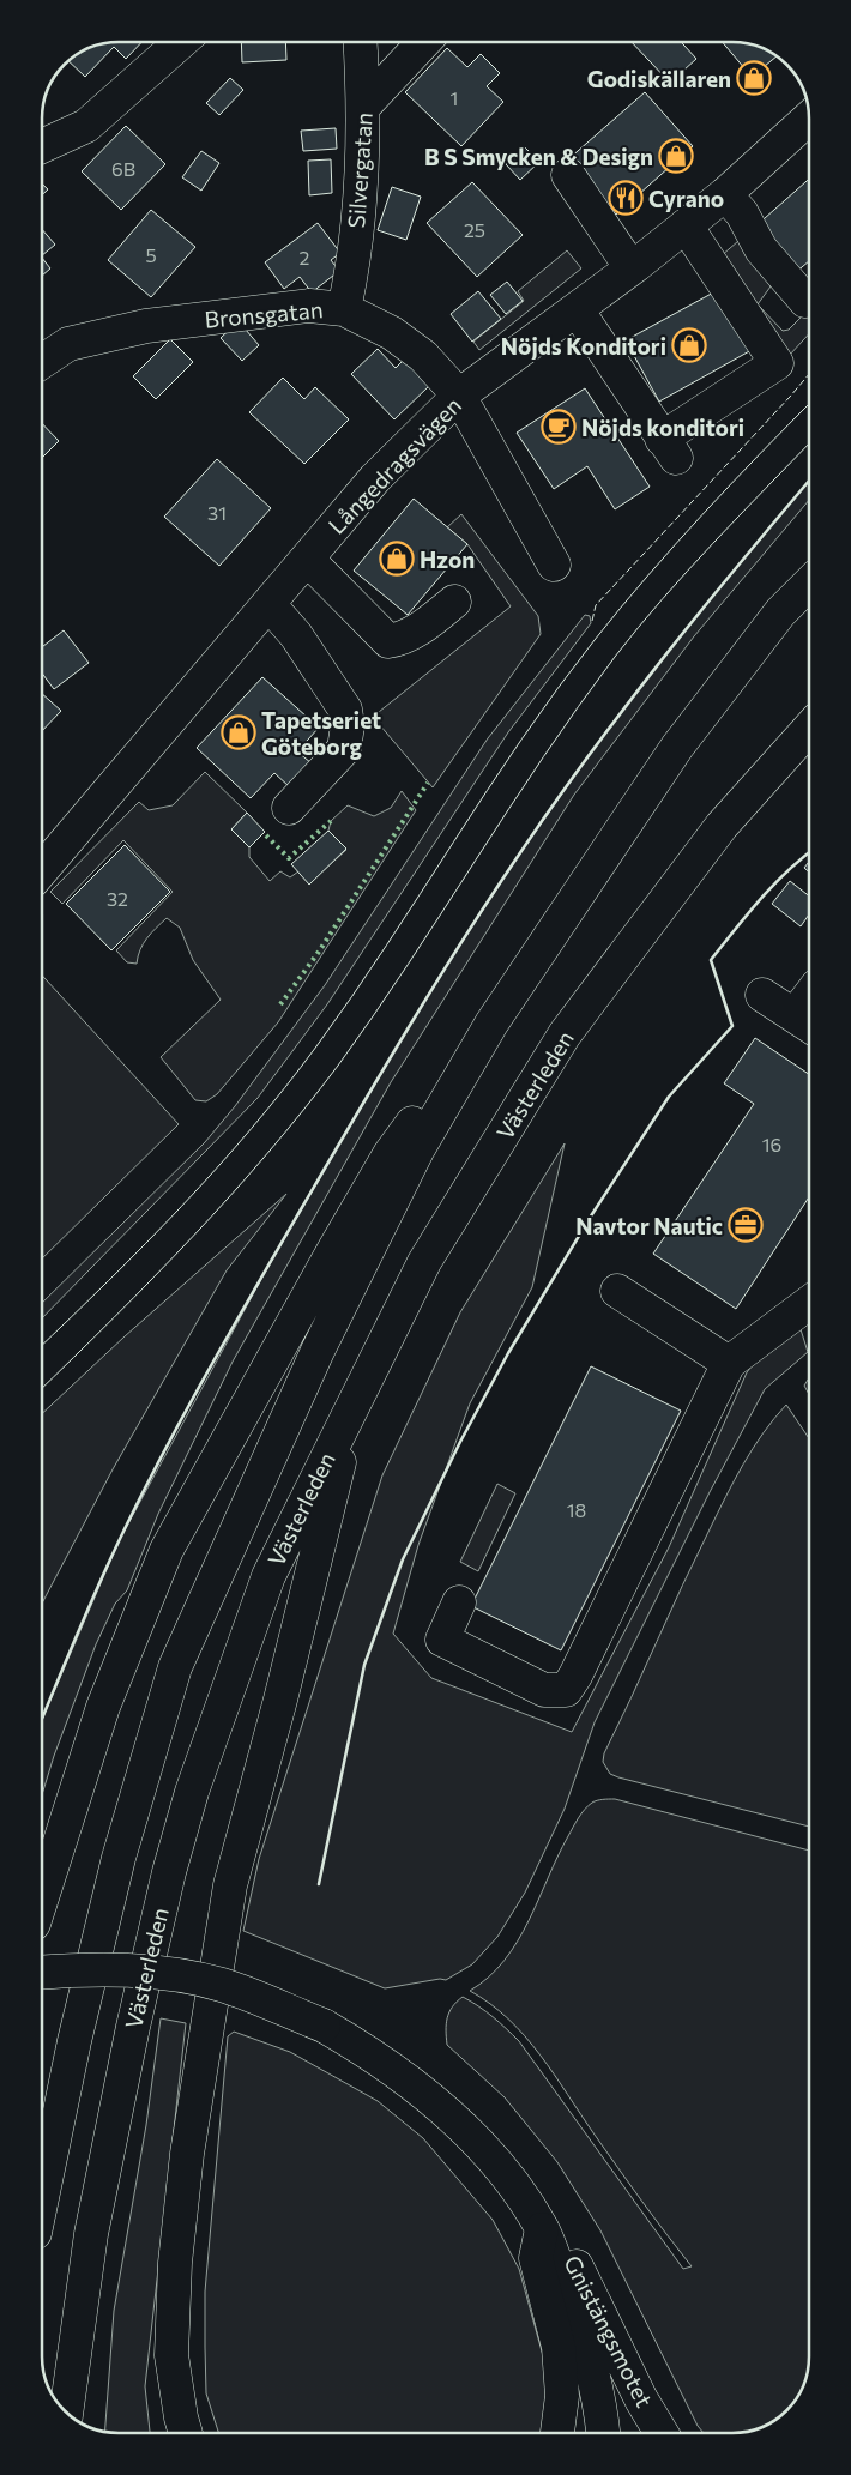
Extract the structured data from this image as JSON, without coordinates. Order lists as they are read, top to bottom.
{
  "streets": {
    "main road": [
      "Silvergatan",
      "Bronsgatan",
      "Långedragsvägen",
      "Västerleden",
      "Gnistängsmotet"
    ]
  },
  "crossings": [
    ["Silvergatan", "Bronsgatan"],
    ["Bronsgatan", "Långedragsvägen"]
  ],
  "places": {
    "shop": [
      "Godiskällaren",
      "B S Smycken & Design",
      "Nöjds Konditori",
      "Hzon",
      "Tapetseriet Göteborg"
    ],
    "restaurant": ["Cyrano"],
    "cafe": ["Nöjds konditori"],
    "office": ["Navtor Nautic"]
  },
  "house_numbers": [
    "1",
    "6B",
    "25",
    "5",
    "2",
    "31",
    "32",
    "16",
    "18"
  ]
}
